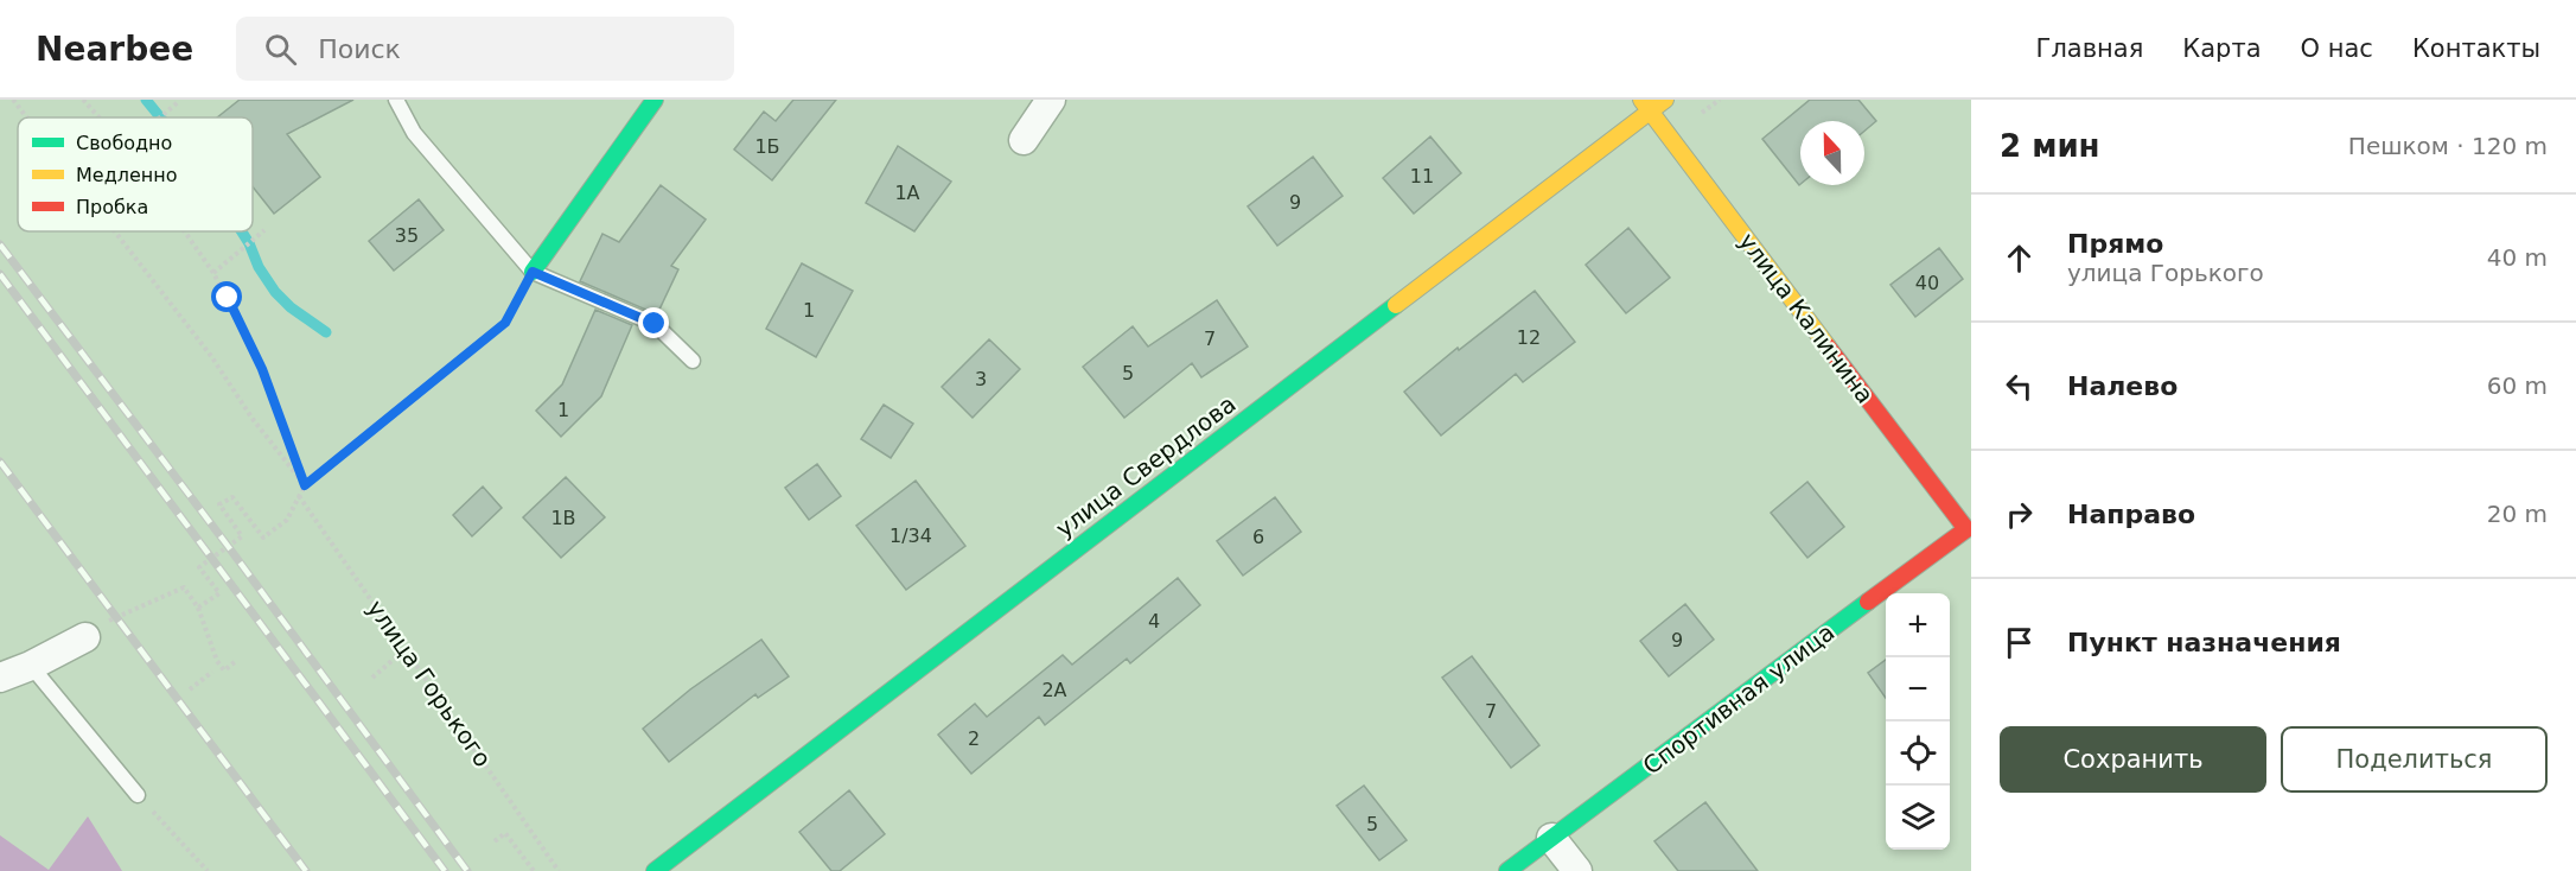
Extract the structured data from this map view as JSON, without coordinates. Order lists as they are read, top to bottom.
{
  "streets": {
    "street": ["улица Калинина", "улица Свердлова", "Спортивная улица"],
    "path": ["улица Горького"]
  },
  "crossings": [
    ["улица Калинина", "улица Свердлова"],
    ["улица Калинина", "Спортивная улица"]
  ],
  "house_numbers": [
    "1Б",
    "11",
    "1А",
    "9",
    "35",
    "40",
    "1",
    "12",
    "7",
    "5",
    "3",
    "1",
    "1В",
    "1/34",
    "6",
    "4",
    "9",
    "2А",
    "7",
    "2",
    "5"
  ],
  "legend": ["Свободно", "Медленно", "Пробка"],
  "north": "top",
  "page": {
    "header": "Nearbee",
    "search": "Поиск",
    "nav": [
      "Главная",
      "Карта",
      "О нас",
      "Контакты"
    ],
    "heading": ["2 мин", "Пешком · 120 m"],
    "list": [
      ["Прямо", "улица Горького", "40 m"],
      ["Налево", "60 m"],
      ["Направо", "20 m"],
      "Пункт назначения"
    ],
    "map_buttons": ["+", "−"],
    "buttons": ["Сохранить", "Поделиться"]
  }
}
